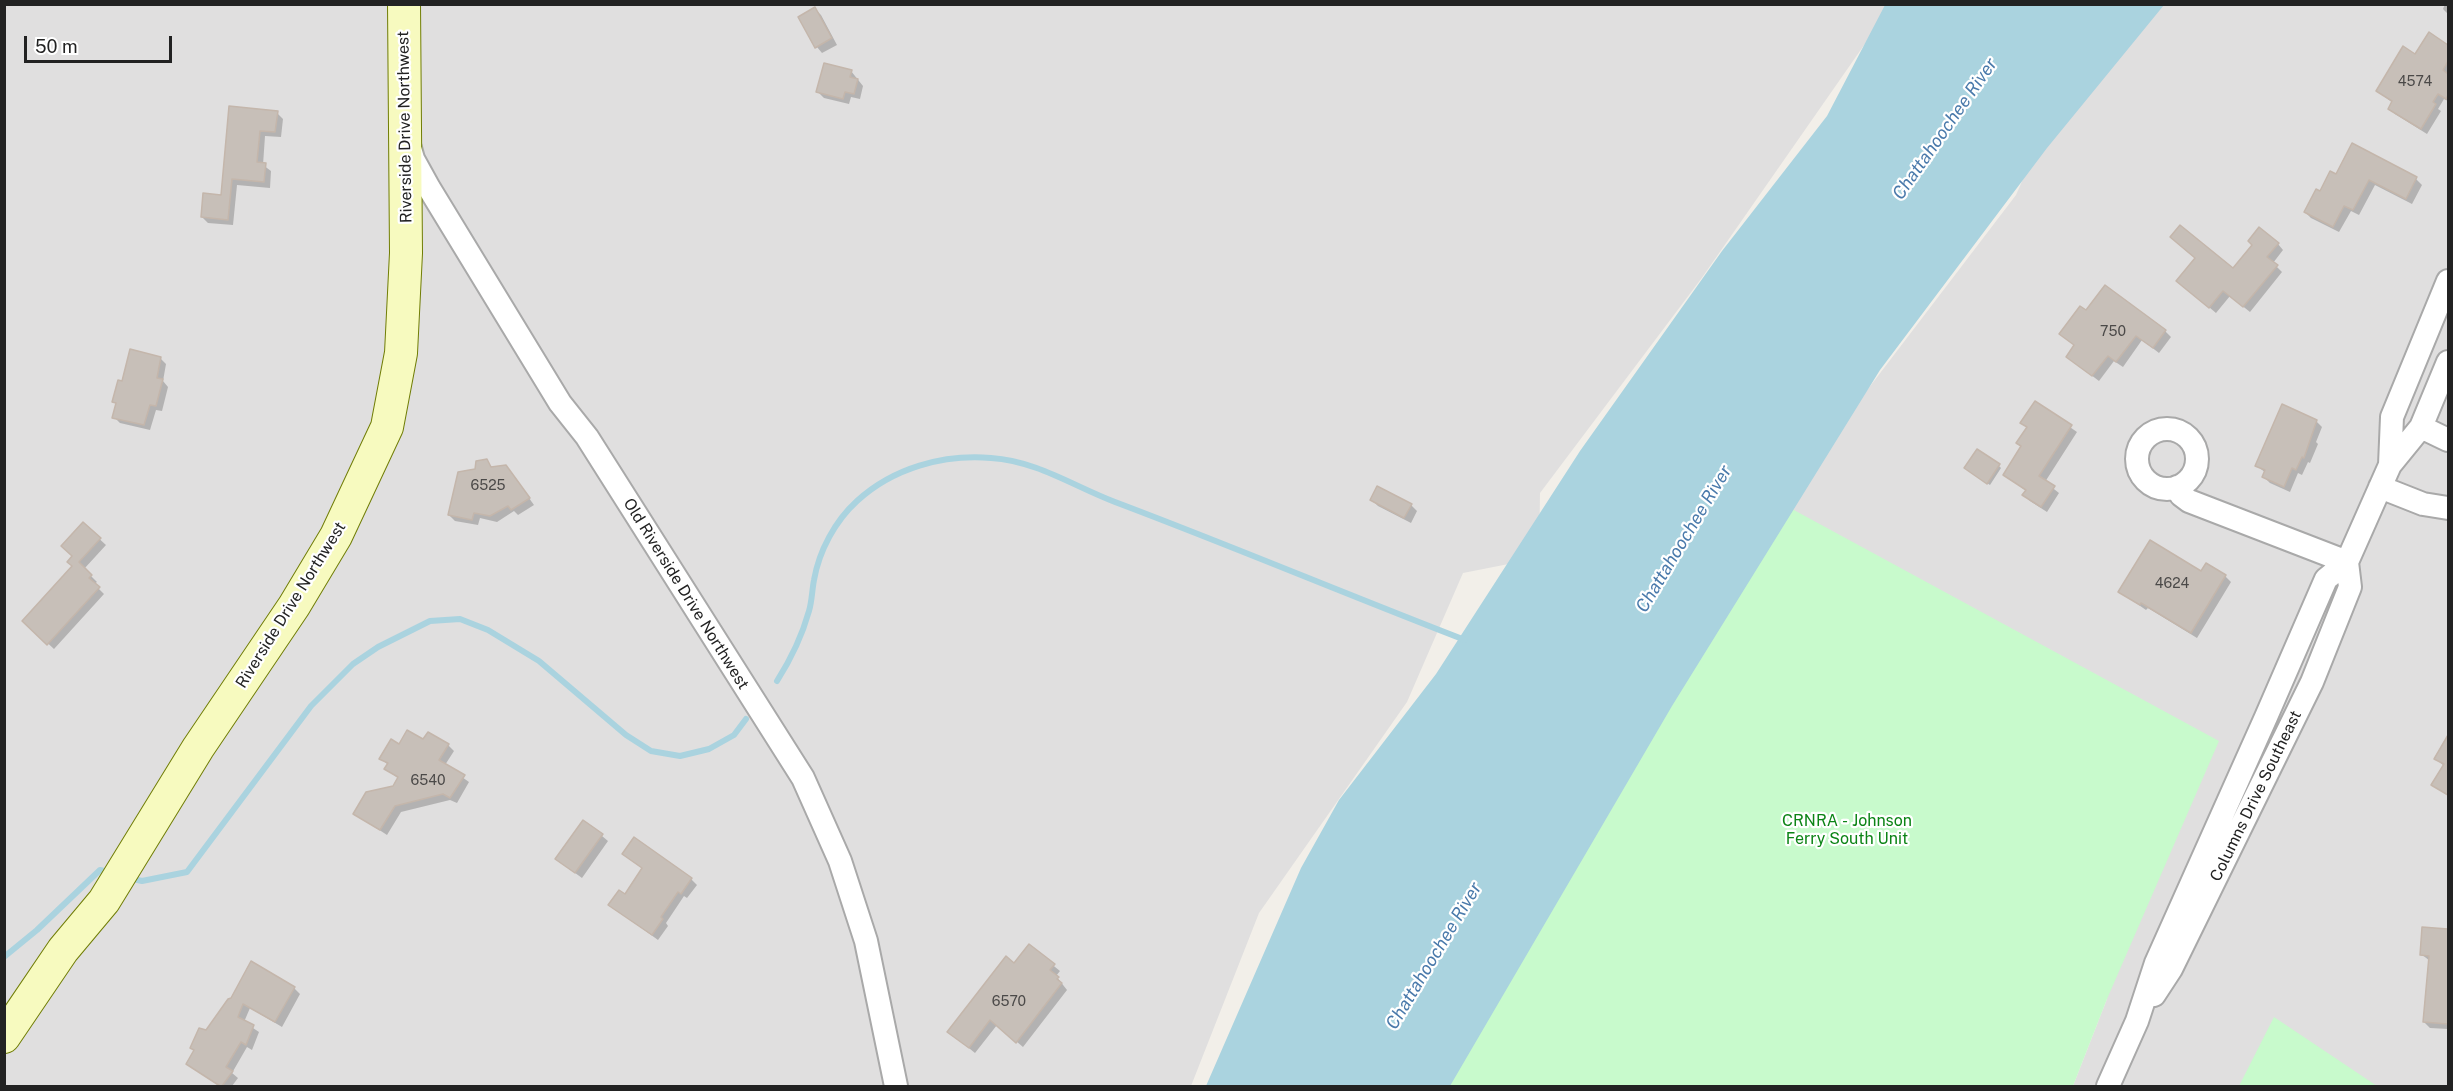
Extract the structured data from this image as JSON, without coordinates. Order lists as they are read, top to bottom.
{
  "streets": {
    "street": ["Riverside Drive Northwest", "Old Riverside Drive Northwest", "Columns Drive Southeast"]
  },
  "crossings": [
    ["Riverside Drive Northwest", "Old Riverside Drive Northwest"]
  ],
  "water": ["Chattahoochee River"],
  "parks": ["CRNRA - Johnson Ferry South Unit"],
  "house_numbers": [
    "4574",
    "750",
    "6525",
    "4624",
    "6540",
    "6570"
  ],
  "scale_bar": "50 m"
}
